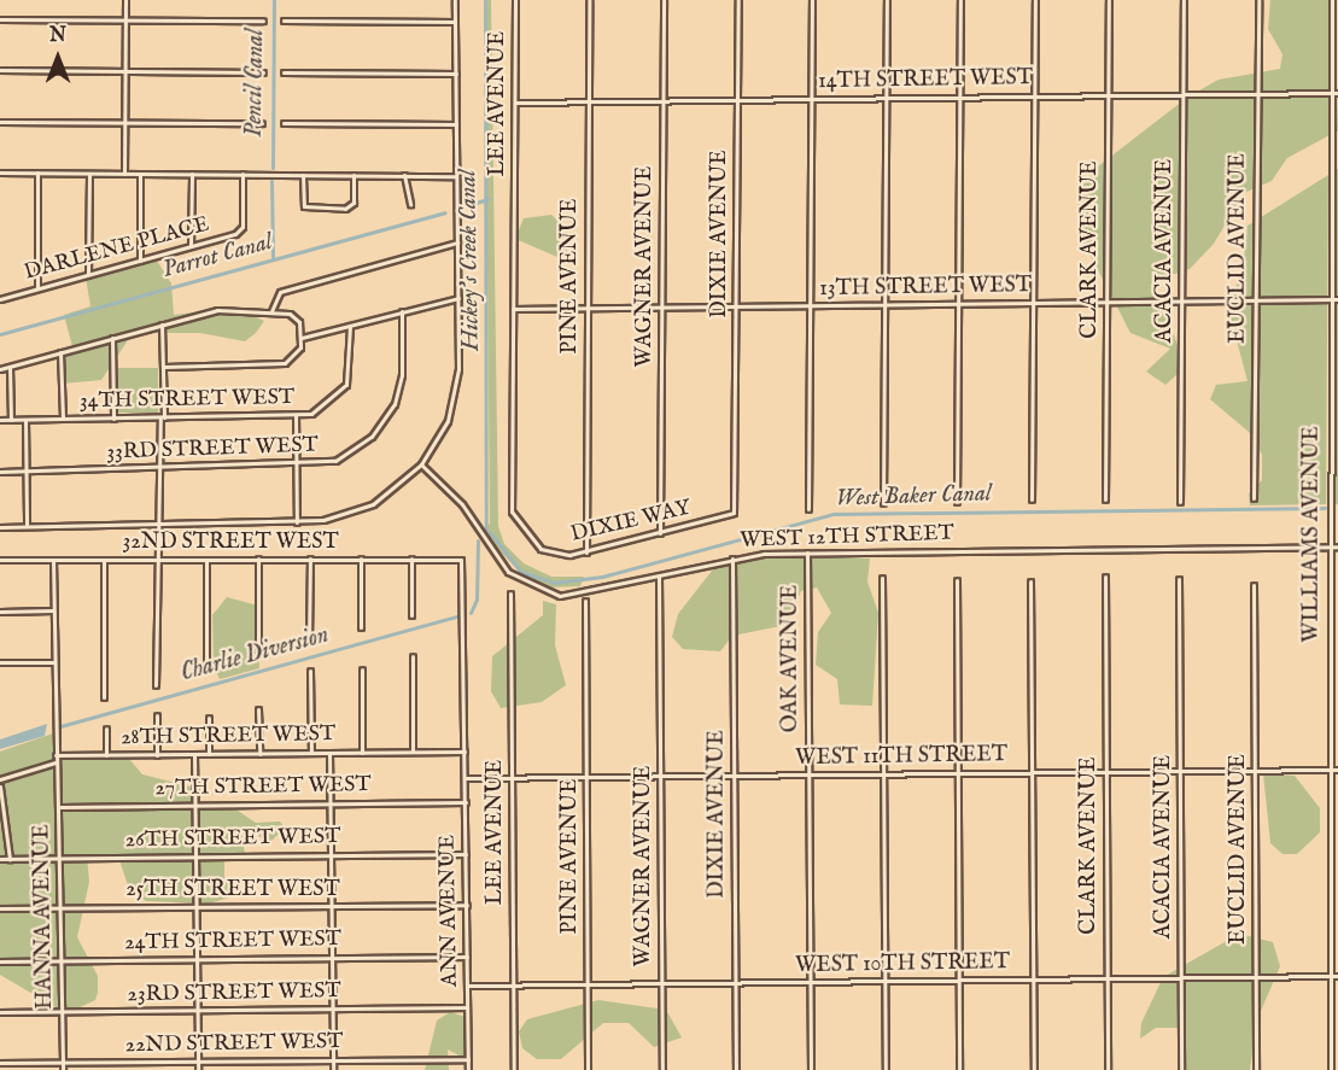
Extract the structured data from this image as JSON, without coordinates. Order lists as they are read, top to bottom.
{
  "streets": {
    "street": [
      "14TH STREET WEST",
      "LEE AVENUE",
      "DIXIE AVENUE",
      "EUCLID AVENUE",
      "DARLENE PLACE",
      "CLARK AVENUE",
      "ACACIA AVENUE",
      "WAGNER AVENUE",
      "PINE AVENUE",
      "13TH STREET WEST",
      "34TH STREET WEST",
      "33RD STREET WEST",
      "DIXIE WAY",
      "WILLIAMS AVENUE",
      "WEST 12TH STREET",
      "32ND STREET WEST",
      "OAK AVENUE",
      "28TH STREET WEST",
      "WEST 11TH STREET",
      "27TH STREET WEST",
      "26TH STREET WEST",
      "25TH STREET WEST",
      "ANN AVENUE",
      "HANNA AVENUE",
      "24TH STREET WEST",
      "WEST 10TH STREET",
      "23RD STREET WEST",
      "22ND STREET WEST"
    ]
  },
  "crossings": [
    ["14TH STREET WEST", "LEE AVENUE"],
    ["14TH STREET WEST", "DIXIE AVENUE"],
    ["14TH STREET WEST", "EUCLID AVENUE"],
    ["14TH STREET WEST", "CLARK AVENUE"],
    ["14TH STREET WEST", "ACACIA AVENUE"],
    ["14TH STREET WEST", "WAGNER AVENUE"],
    ["14TH STREET WEST", "PINE AVENUE"],
    ["14TH STREET WEST", "WILLIAMS AVENUE"],
    ["LEE AVENUE", "13TH STREET WEST"],
    ["LEE AVENUE", "DIXIE WAY"],
    ["LEE AVENUE", "WEST 11TH STREET"],
    ["LEE AVENUE", "WEST 10TH STREET"],
    ["DIXIE AVENUE", "13TH STREET WEST"],
    ["DIXIE AVENUE", "DIXIE WAY"],
    ["DIXIE AVENUE", "WEST 12TH STREET"],
    ["DIXIE AVENUE", "WEST 11TH STREET"],
    ["DIXIE AVENUE", "WEST 10TH STREET"],
    ["EUCLID AVENUE", "13TH STREET WEST"],
    ["EUCLID AVENUE", "WEST 11TH STREET"],
    ["EUCLID AVENUE", "WEST 10TH STREET"],
    ["CLARK AVENUE", "13TH STREET WEST"],
    ["CLARK AVENUE", "WEST 11TH STREET"],
    ["CLARK AVENUE", "WEST 10TH STREET"],
    ["ACACIA AVENUE", "13TH STREET WEST"],
    ["ACACIA AVENUE", "WEST 11TH STREET"],
    ["ACACIA AVENUE", "WEST 10TH STREET"],
    ["WAGNER AVENUE", "13TH STREET WEST"],
    ["WAGNER AVENUE", "DIXIE WAY"],
    ["WAGNER AVENUE", "WEST 12TH STREET"],
    ["WAGNER AVENUE", "WEST 11TH STREET"],
    ["WAGNER AVENUE", "WEST 10TH STREET"],
    ["PINE AVENUE", "13TH STREET WEST"],
    ["PINE AVENUE", "DIXIE WAY"],
    ["PINE AVENUE", "WEST 11TH STREET"],
    ["PINE AVENUE", "WEST 10TH STREET"],
    ["13TH STREET WEST", "WILLIAMS AVENUE"],
    ["WILLIAMS AVENUE", "WEST 12TH STREET"],
    ["WILLIAMS AVENUE", "WEST 11TH STREET"],
    ["WILLIAMS AVENUE", "WEST 10TH STREET"],
    ["WEST 12TH STREET", "OAK AVENUE"],
    ["32ND STREET WEST", "ANN AVENUE"],
    ["OAK AVENUE", "WEST 11TH STREET"],
    ["OAK AVENUE", "WEST 10TH STREET"],
    ["28TH STREET WEST", "ANN AVENUE"],
    ["WEST 11TH STREET", "ANN AVENUE"],
    ["27TH STREET WEST", "ANN AVENUE"],
    ["27TH STREET WEST", "HANNA AVENUE"],
    ["26TH STREET WEST", "ANN AVENUE"],
    ["26TH STREET WEST", "HANNA AVENUE"],
    ["25TH STREET WEST", "ANN AVENUE"],
    ["25TH STREET WEST", "HANNA AVENUE"],
    ["ANN AVENUE", "24TH STREET WEST"],
    ["ANN AVENUE", "WEST 10TH STREET"],
    ["ANN AVENUE", "23RD STREET WEST"],
    ["ANN AVENUE", "22ND STREET WEST"],
    ["HANNA AVENUE", "24TH STREET WEST"],
    ["HANNA AVENUE", "23RD STREET WEST"],
    ["HANNA AVENUE", "22ND STREET WEST"]
  ],
  "water": [
    "Pencil Canal",
    "Parrot Canal",
    "Hickey's Creek Canal",
    "West Baker Canal",
    "Charlie Diversion"
  ],
  "north": "top"
}
